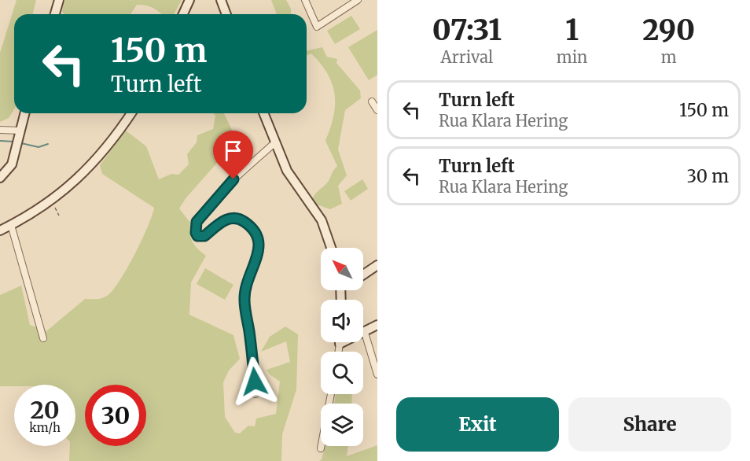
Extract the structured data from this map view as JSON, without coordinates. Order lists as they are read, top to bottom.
{
  "north": "top left",
  "page": {
    "eta": [
      "07:31",
      "Arrival",
      "1",
      "min",
      "290",
      "m"
    ],
    "turn": ["150 m", "Turn left"],
    "list": [
      {
        "name": "Turn left",
        "note": "Rua Klara Hering",
        "value": "150 m"
      },
      {
        "name": "Turn left",
        "note": "Rua Klara Hering",
        "value": "30 m"
      }
    ],
    "speed": "20 km/h",
    "limit": "30",
    "buttons": ["Exit", "Share"]
  }
}
